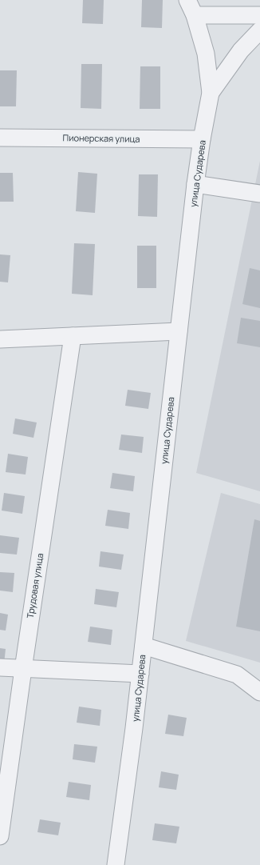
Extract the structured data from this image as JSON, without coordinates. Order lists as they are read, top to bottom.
{
  "streets": {
    "street": ["Пионерская улица", "улица Сударева", "Трудовая улица"]
  },
  "crossings": [
    ["Пионерская улица", "улица Сударева"]
  ]
}
